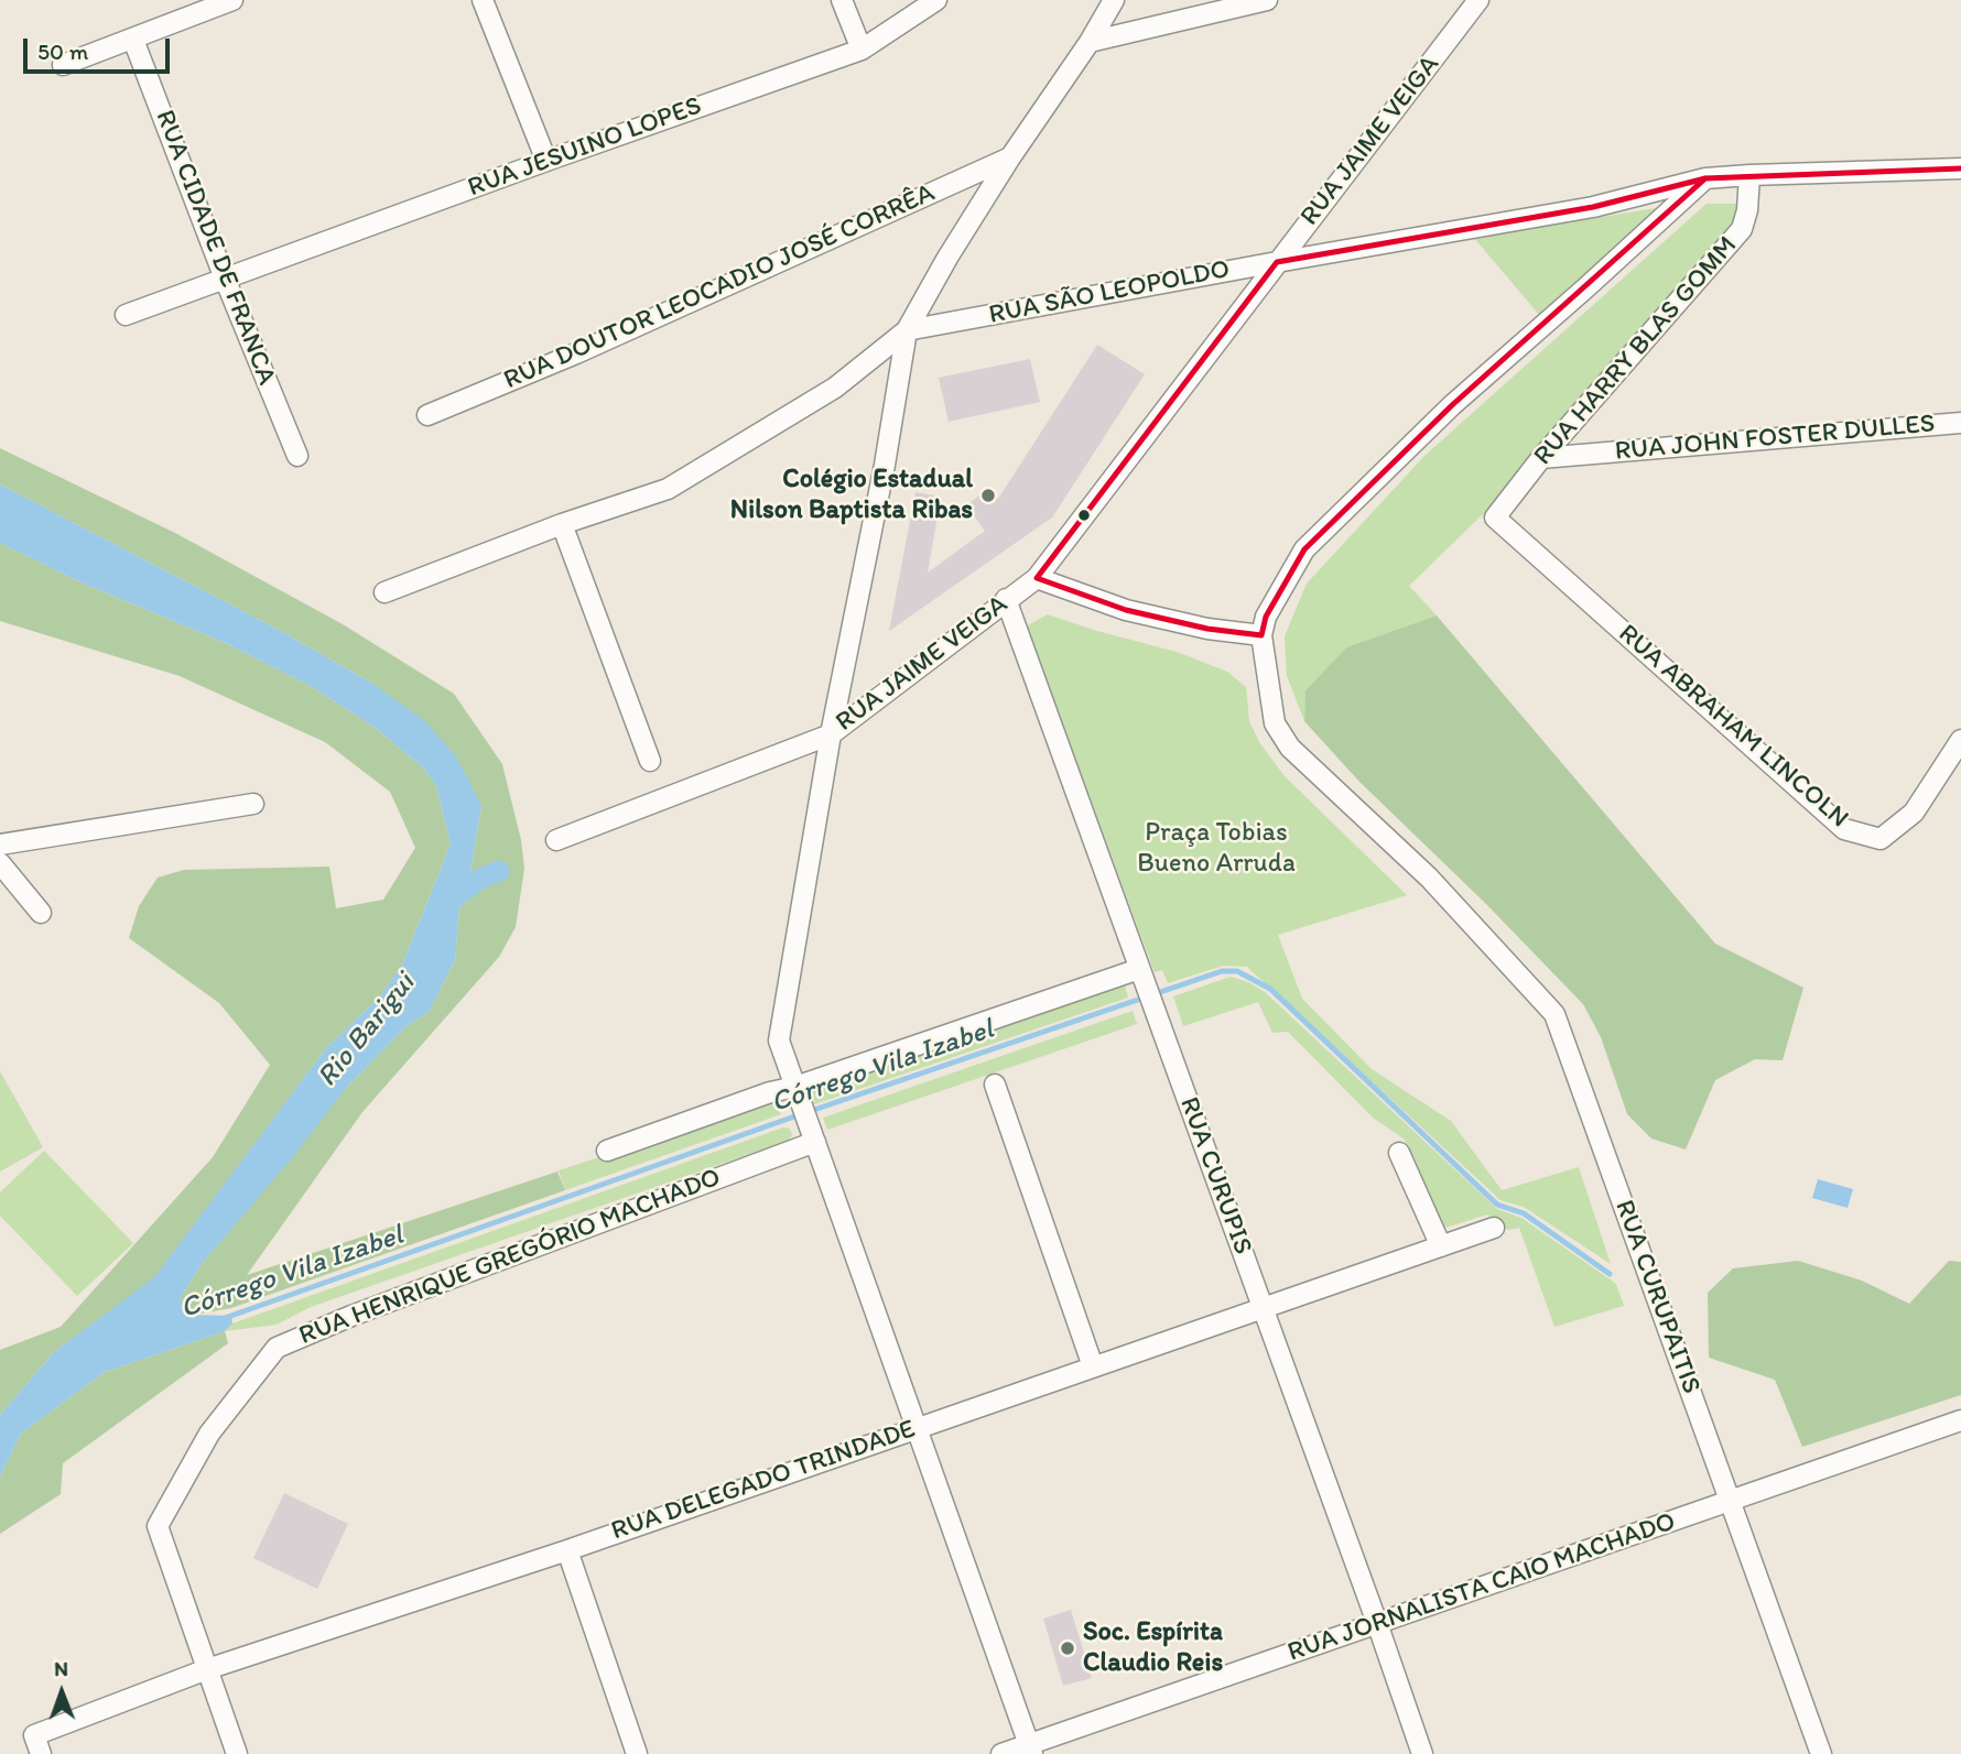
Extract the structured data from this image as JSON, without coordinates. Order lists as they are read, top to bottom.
{
  "streets": {
    "street": [
      "RUA JAIME VEIGA",
      "RUA JESUINO LOPES",
      "RUA CIDADE DE FRANCA",
      "RUA DOUTOR LEOCADIO JOSÉ CORRÊA",
      "RUA SÃO LEOPOLDO",
      "RUA HARRY BLAS GOMM",
      "RUA JOHN FOSTER DULLES",
      "RUA ABRAHAM LINCOLN",
      "RUA CURUPIS",
      "RUA HENRIQUE GREGÓRIO MACHADO",
      "RUA CURUPAITIS",
      "RUA DELEGADO TRINDADE",
      "RUA JORNALISTA CAIO MACHADO"
    ]
  },
  "crossings": [
    ["RUA JAIME VEIGA", "RUA SÃO LEOPOLDO"],
    ["RUA JAIME VEIGA", "RUA CURUPIS"],
    ["RUA JESUINO LOPES", "RUA CIDADE DE FRANCA"],
    ["RUA SÃO LEOPOLDO", "RUA HARRY BLAS GOMM"],
    ["RUA HARRY BLAS GOMM", "RUA JOHN FOSTER DULLES"],
    ["RUA HARRY BLAS GOMM", "RUA ABRAHAM LINCOLN"],
    ["RUA CURUPIS", "RUA DELEGADO TRINDADE"],
    ["RUA CURUPIS", "RUA JORNALISTA CAIO MACHADO"],
    ["RUA HENRIQUE GREGÓRIO MACHADO", "RUA DELEGADO TRINDADE"],
    ["RUA CURUPAITIS", "RUA JORNALISTA CAIO MACHADO"]
  ],
  "water": ["Rio Barigui", "Córrego Vila Izabel"],
  "parks": ["Praça Tobias Bueno Arruda"],
  "places": ["Colégio Estadual Nilson Baptista Ribas", "Soc. Espírita Claudio Reis"],
  "scale_bar": "50 m",
  "north": "top"
}
